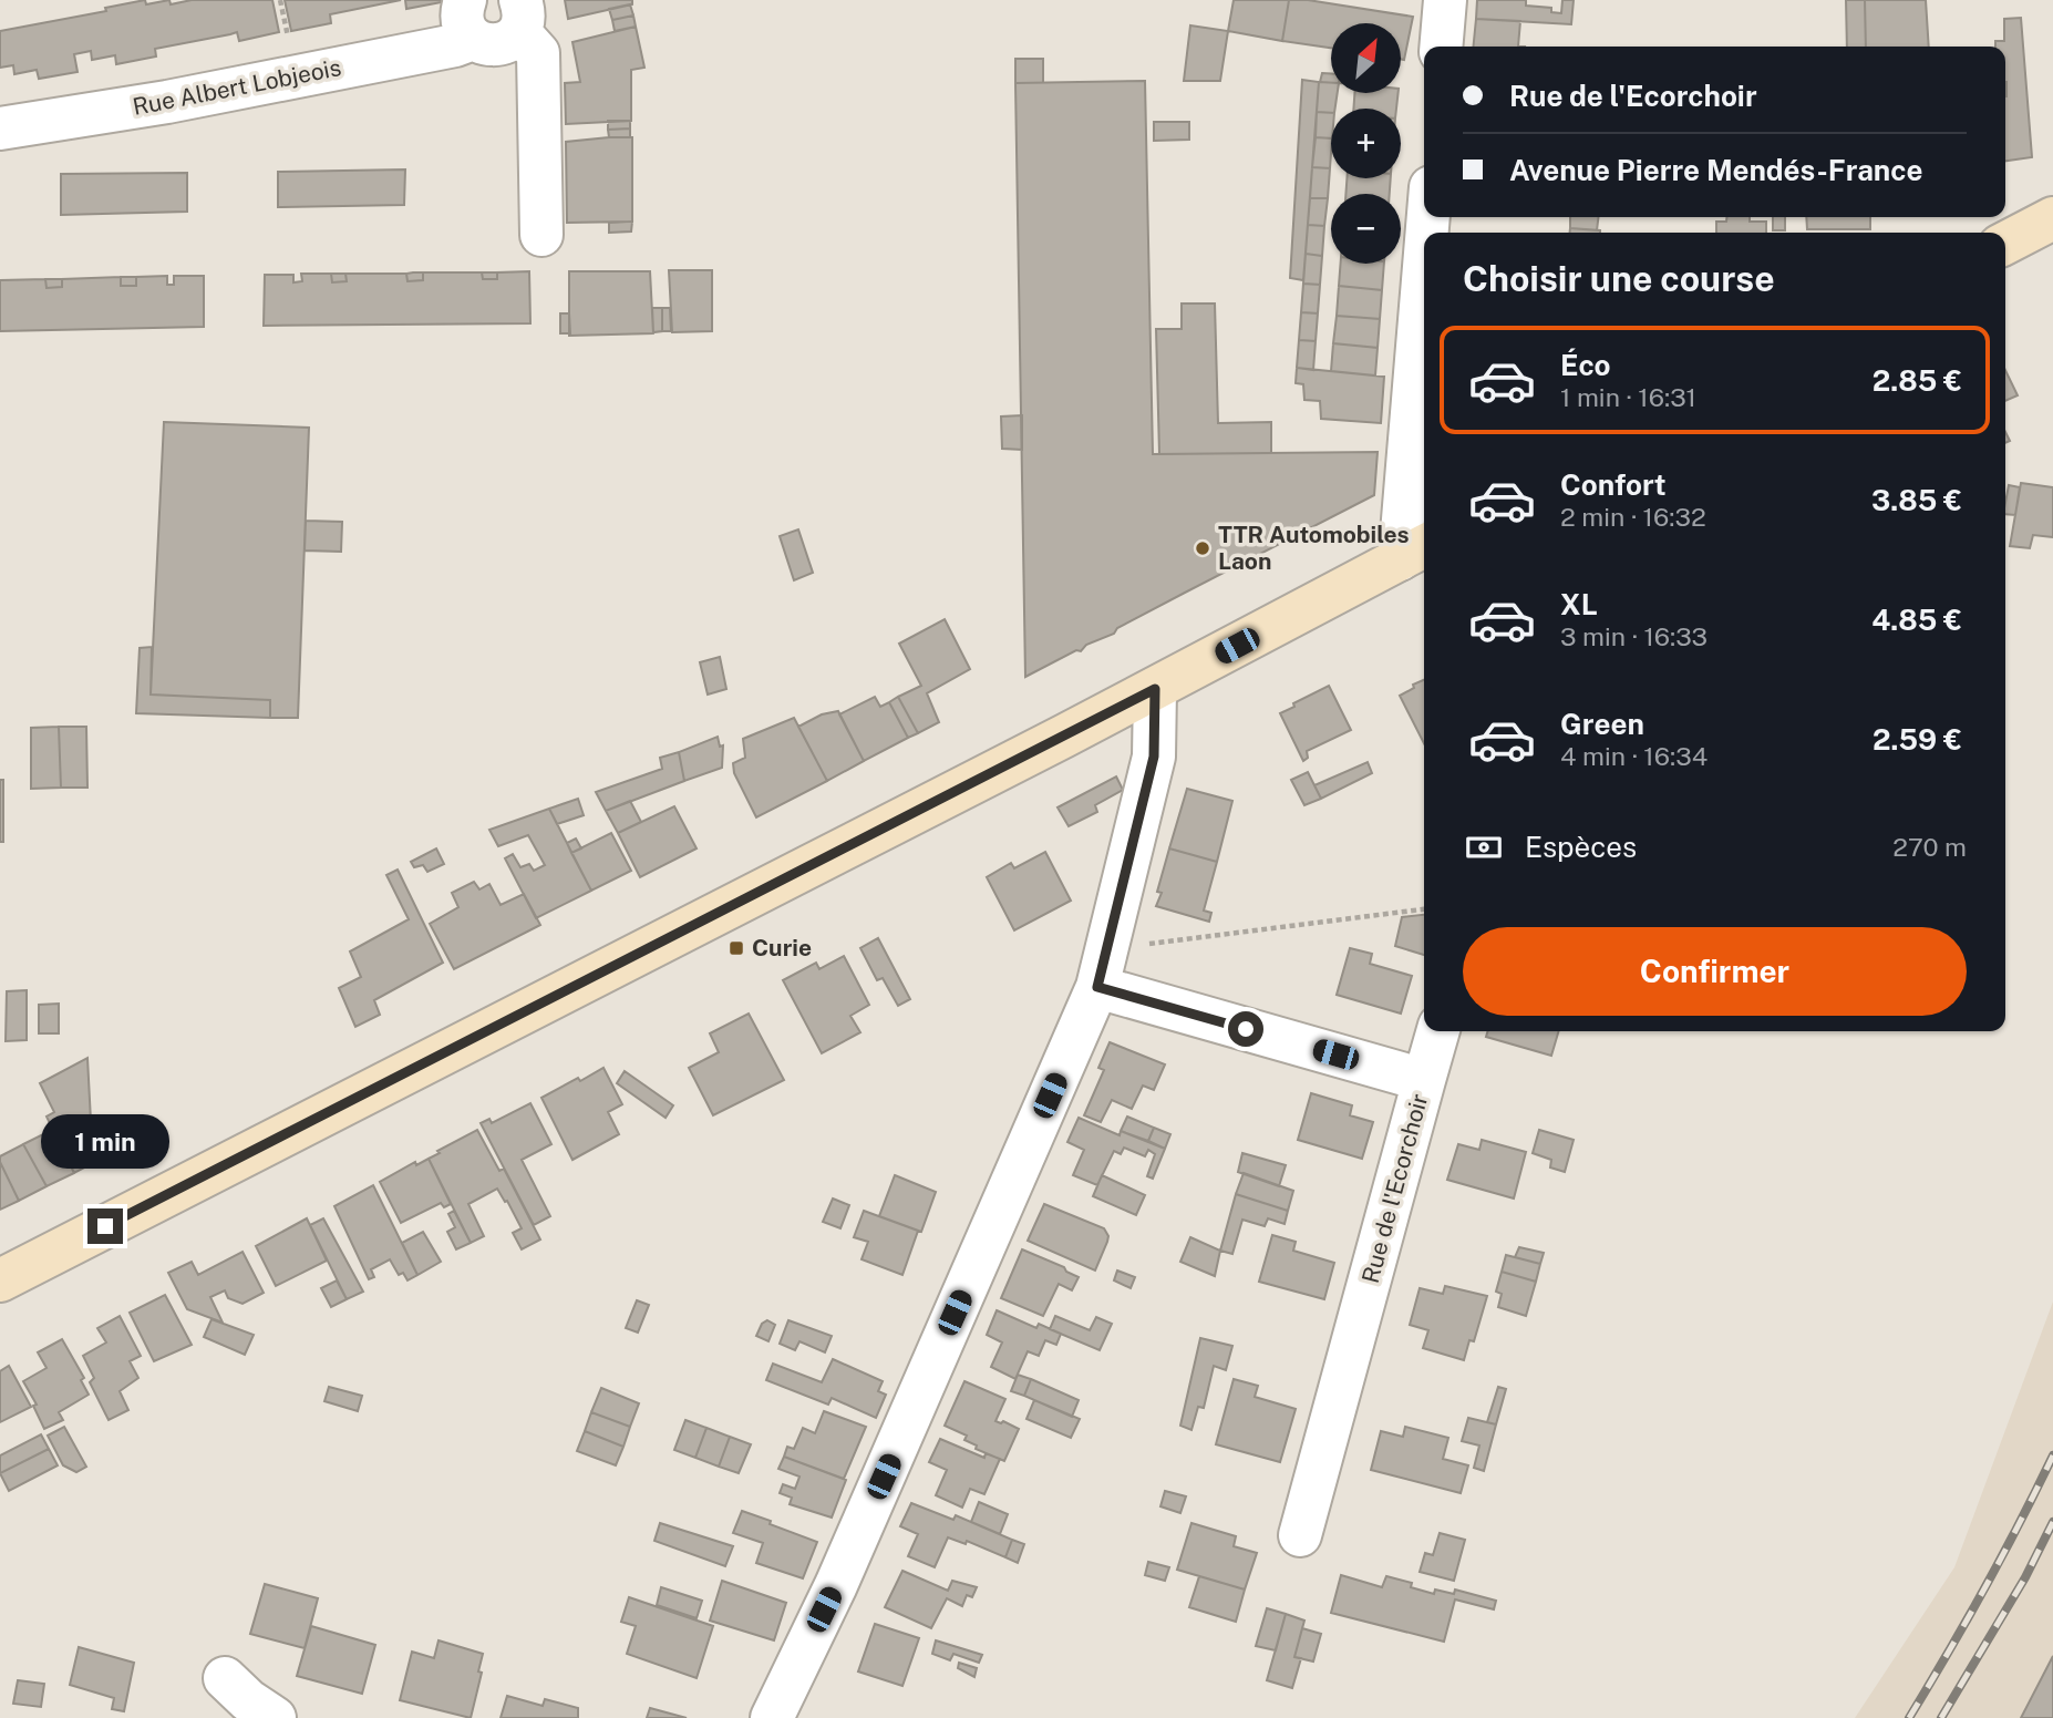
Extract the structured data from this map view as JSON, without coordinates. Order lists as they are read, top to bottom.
{
  "streets": {
    "street": ["Rue Albert Lobjeois", "Rue de l'Ecorchoir"]
  },
  "places": {
    "other": ["TTR Automobiles Laon"],
    "transit": ["Curie"]
  },
  "north": "top right",
  "page": {
    "map_buttons": ["+", "−"],
    "banner": ["Rue de l'Ecorchoir", "Avenue Pierre Mendés-France"],
    "heading": "Choisir une course",
    "list": [
      {
        "name": "Éco",
        "note": "1 min · 16:31",
        "value": "2.85 €"
      },
      {
        "name": "Confort",
        "note": "2 min · 16:32",
        "value": "3.85 €"
      },
      {
        "name": "XL",
        "note": "3 min · 16:33",
        "value": "4.85 €"
      },
      {
        "name": "Green",
        "note": "4 min · 16:34",
        "value": "2.59 €"
      }
    ],
    "pay": ["Espèces", "270 m"],
    "buttons": "Confirmer",
    "bubble": "1 min"
  }
}
